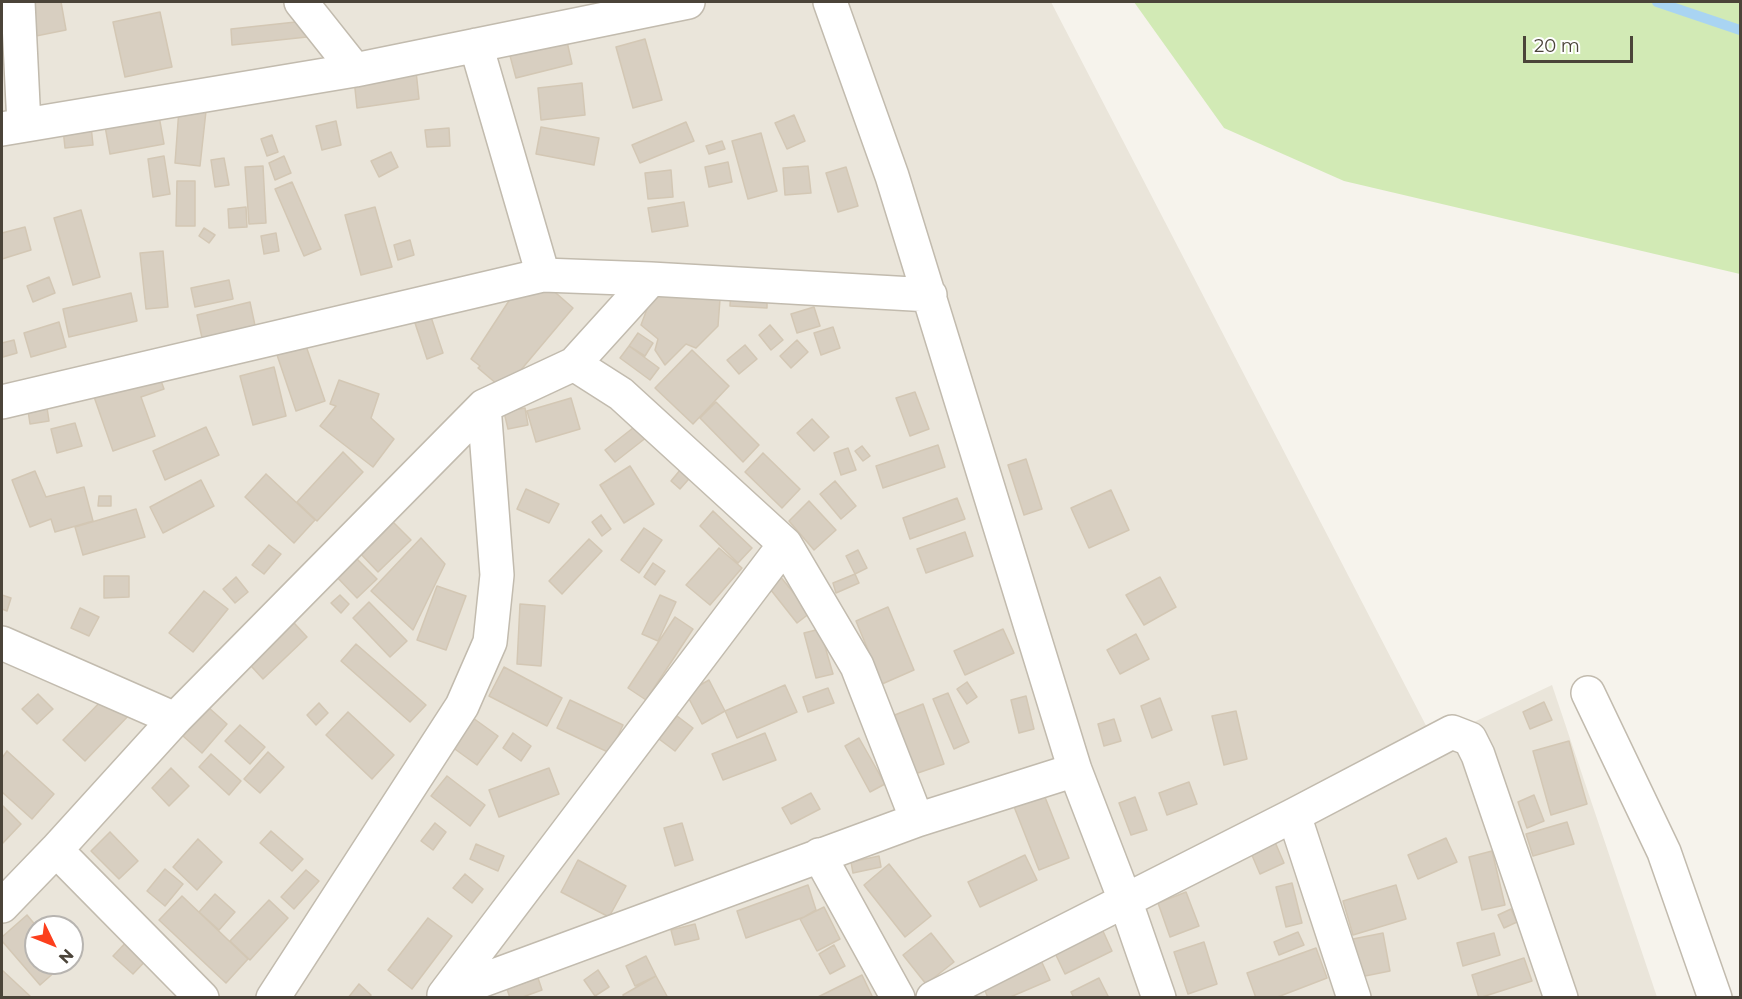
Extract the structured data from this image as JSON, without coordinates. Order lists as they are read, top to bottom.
{
  "scale_bar": "20 m",
  "north": "bottom right"
}
